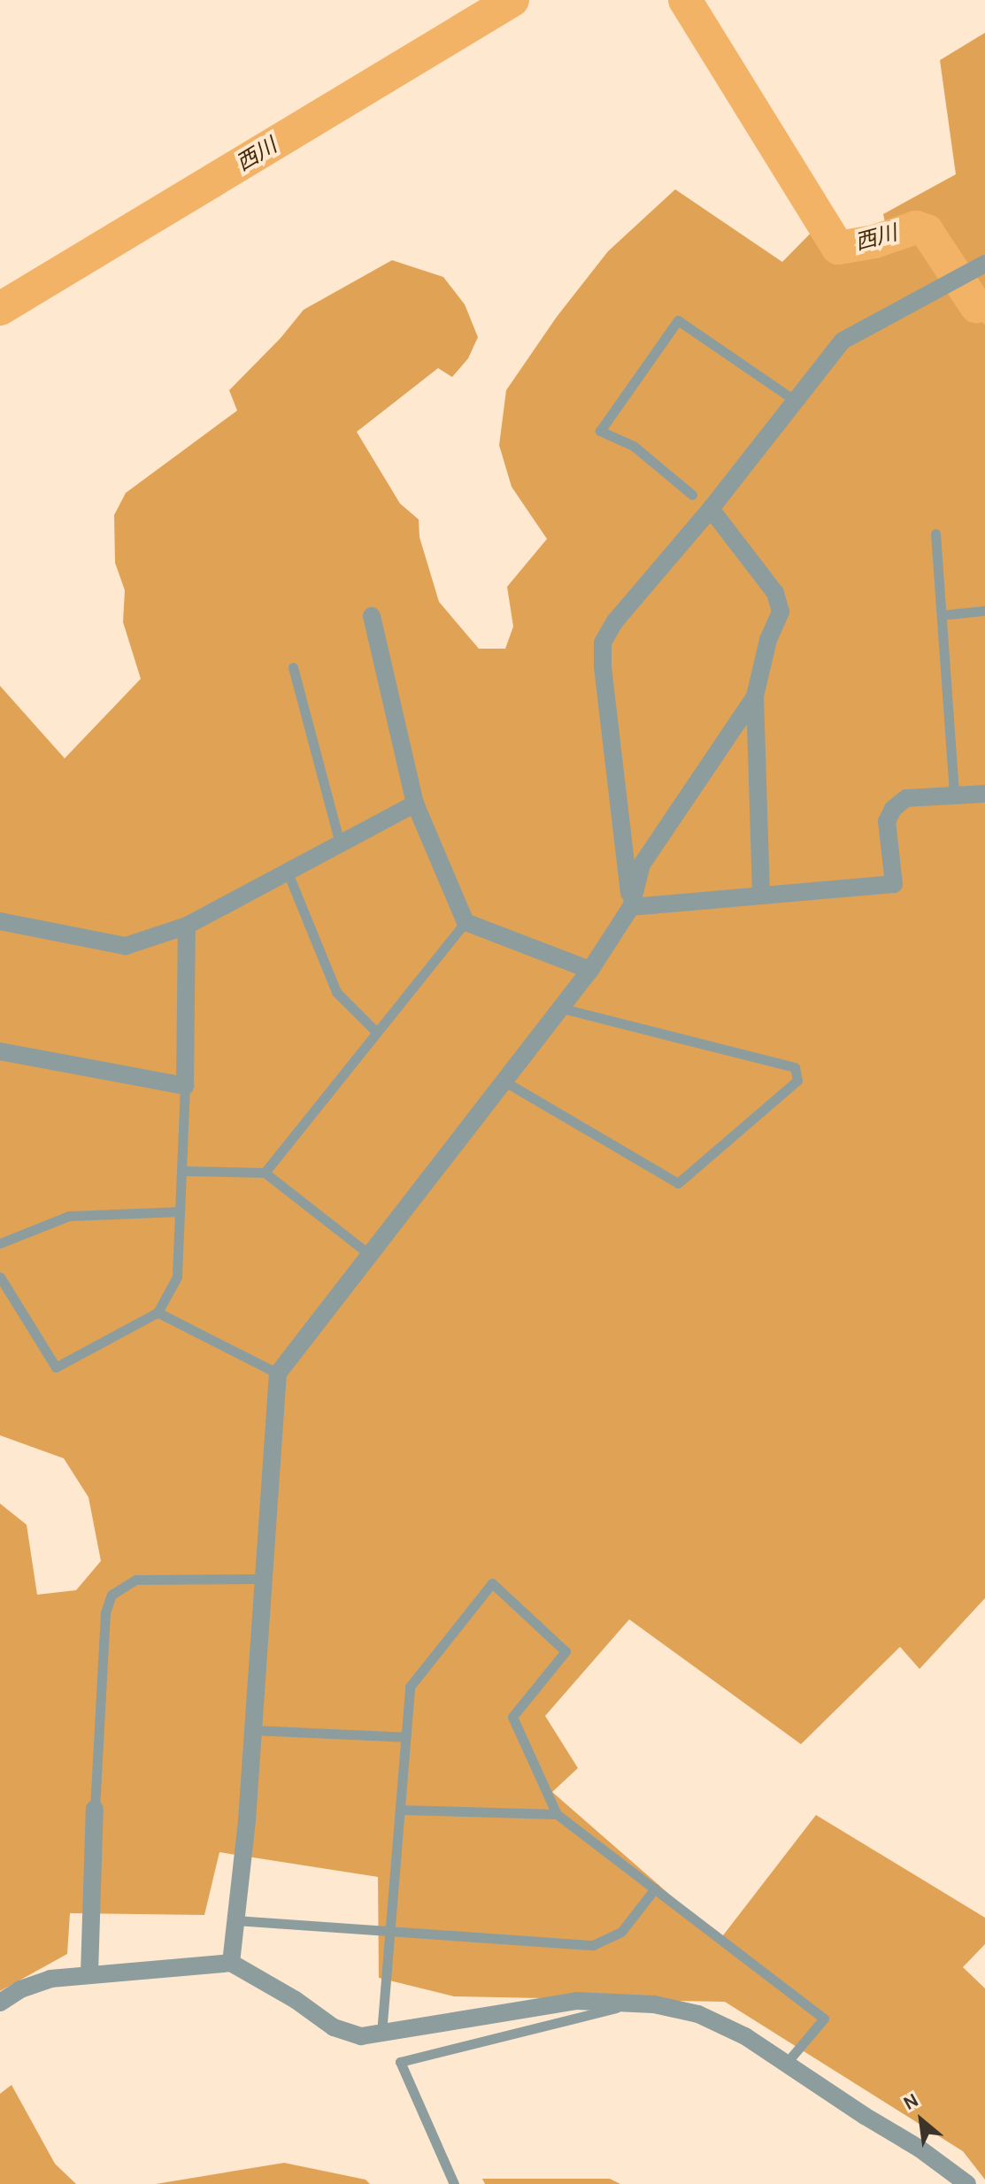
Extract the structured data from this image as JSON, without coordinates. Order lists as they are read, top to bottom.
{
  "water": ["西川"],
  "north": "top left"
}
